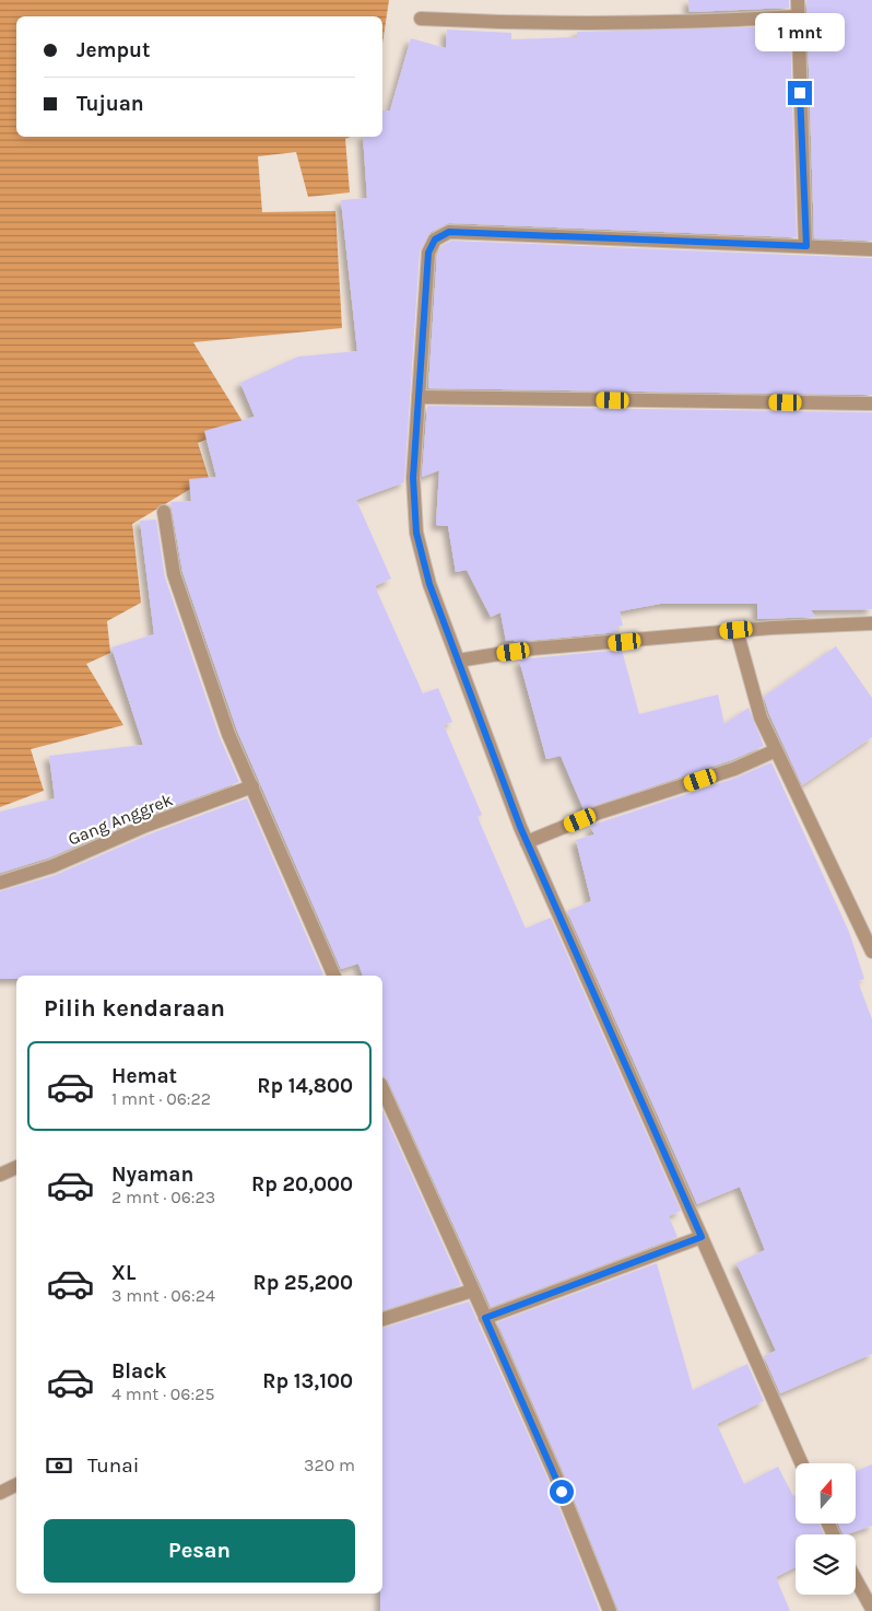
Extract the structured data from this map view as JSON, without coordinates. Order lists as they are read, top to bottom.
{
  "streets": {
    "street": ["Gang Anggrek"]
  },
  "north": "top",
  "page": {
    "bubble": "1 mnt",
    "banner": ["Jemput", "Tujuan"],
    "heading": "Pilih kendaraan",
    "list": [
      {
        "name": "Hemat",
        "note": "1 mnt · 06:22",
        "value": "Rp 14,800"
      },
      {
        "name": "Nyaman",
        "note": "2 mnt · 06:23",
        "value": "Rp 20,000"
      },
      {
        "name": "XL",
        "note": "3 mnt · 06:24",
        "value": "Rp 25,200"
      },
      {
        "name": "Black",
        "note": "4 mnt · 06:25",
        "value": "Rp 13,100"
      }
    ],
    "pay": ["Tunai", "320 m"],
    "buttons": "Pesan"
  }
}
